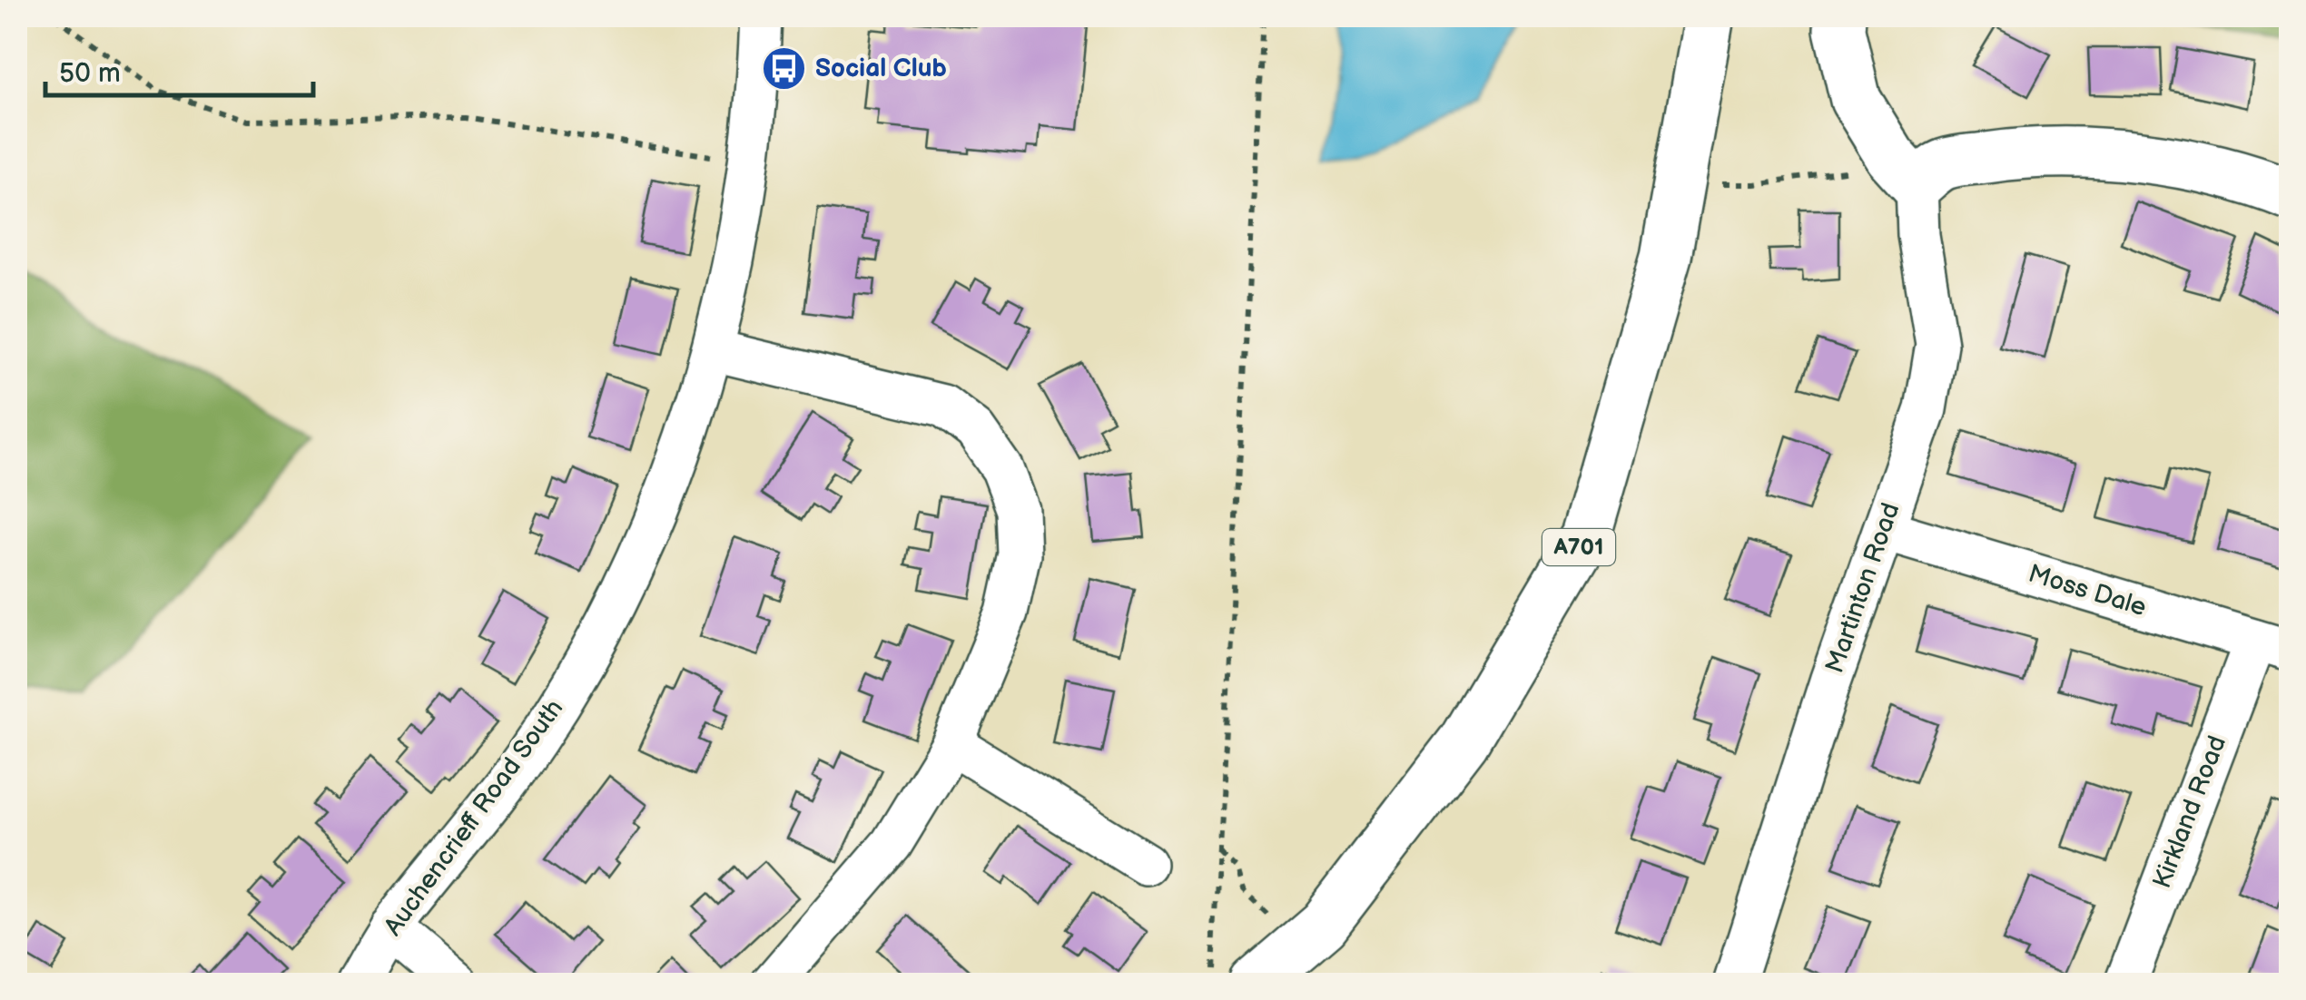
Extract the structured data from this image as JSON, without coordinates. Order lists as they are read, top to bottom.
{
  "streets": {
    "main road": ["A701"],
    "street": [
      "Martinton Road",
      "Moss Dale",
      "Kirkland Road",
      "Auchencrieff Road South"
    ]
  },
  "crossings": [
    ["Martinton Road", "Moss Dale"],
    ["Moss Dale", "Kirkland Road"]
  ],
  "places": {
    "bus stop": ["Social Club"]
  },
  "scale_bar": "50 m"
}
